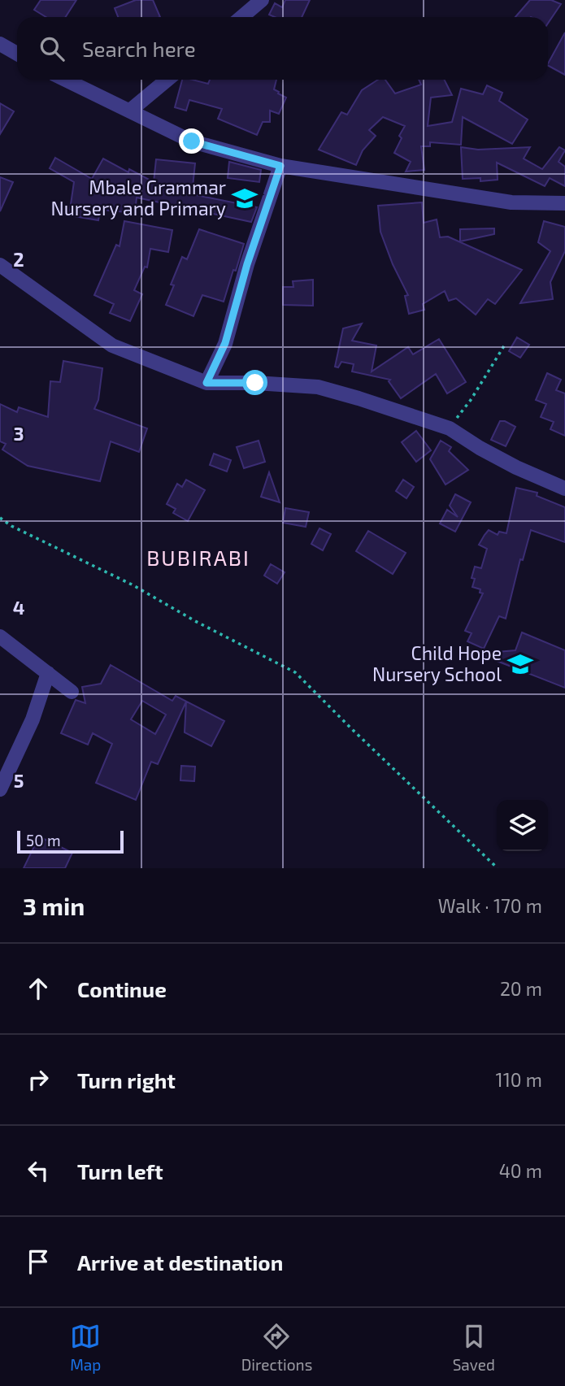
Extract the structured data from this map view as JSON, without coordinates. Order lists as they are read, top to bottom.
{
  "districts": ["BUBIRABI"],
  "places": {
    "school or university": ["Mbale Grammar Nursery and Primary", "Child Hope Nursery School"]
  },
  "scale_bar": "50 m",
  "page": {
    "search": "Search here",
    "scale": "50 m",
    "heading": ["3 min", "Walk · 170 m"],
    "list": [
      ["Continue", "20 m"],
      ["Turn right", "110 m"],
      ["Turn left", "40 m"],
      "Arrive at destination"
    ],
    "nav": ["Map", "Directions", "Saved"]
  },
  "grid": {
    "rows": [
      "2",
      "3",
      "4",
      "5"
    ]
  }
}
